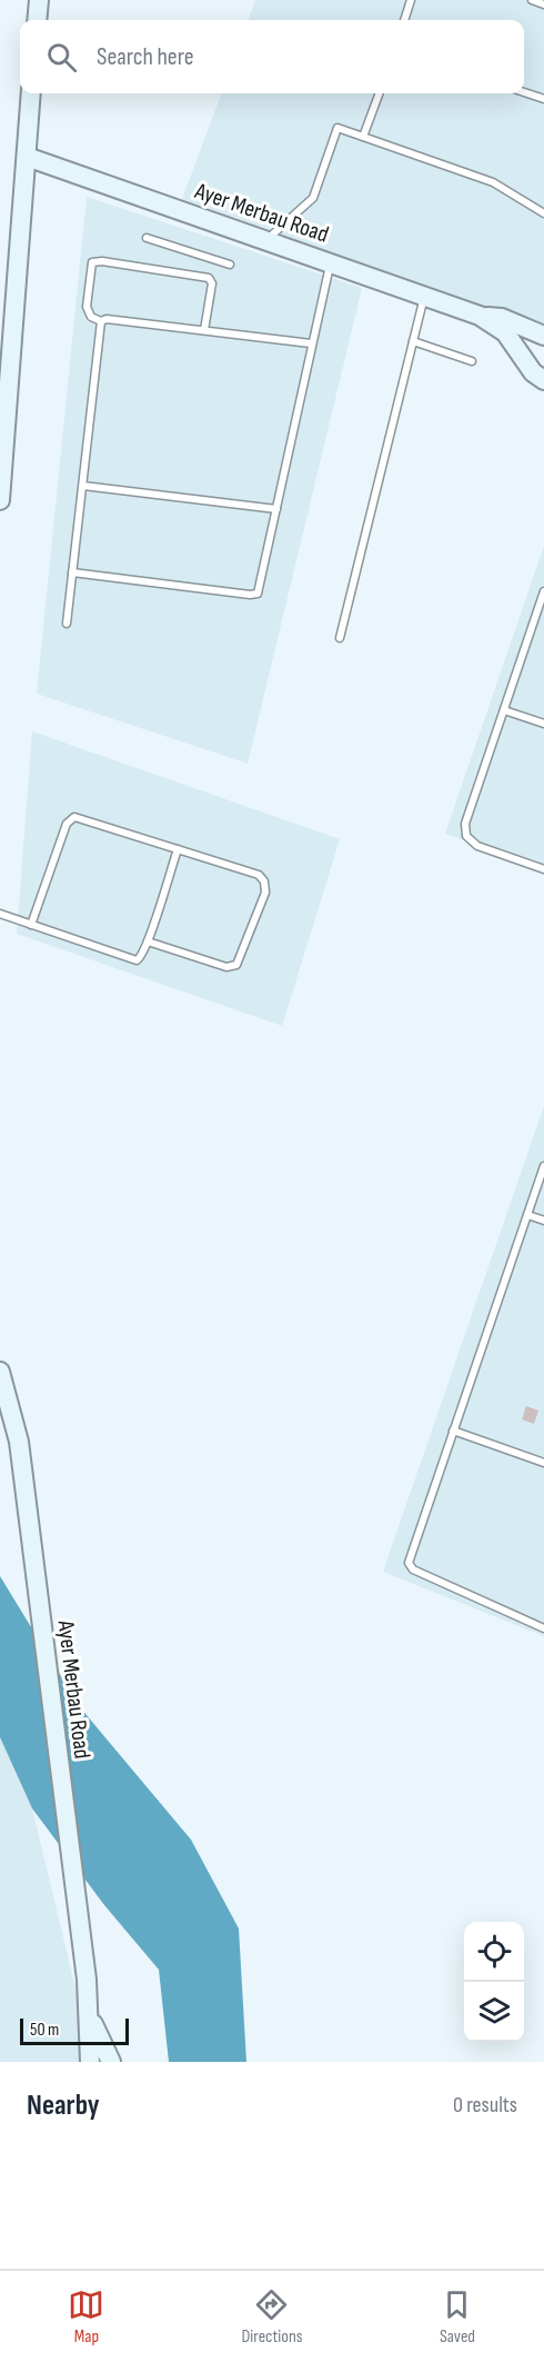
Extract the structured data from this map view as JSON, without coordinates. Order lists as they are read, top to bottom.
{
  "streets": {
    "street": ["Ayer Merbau Road"]
  },
  "scale_bar": "50 m",
  "page": {
    "search": "Search here",
    "scale": "50 m",
    "heading": ["Nearby", "0 results"],
    "nav": ["Map", "Directions", "Saved"]
  }
}
